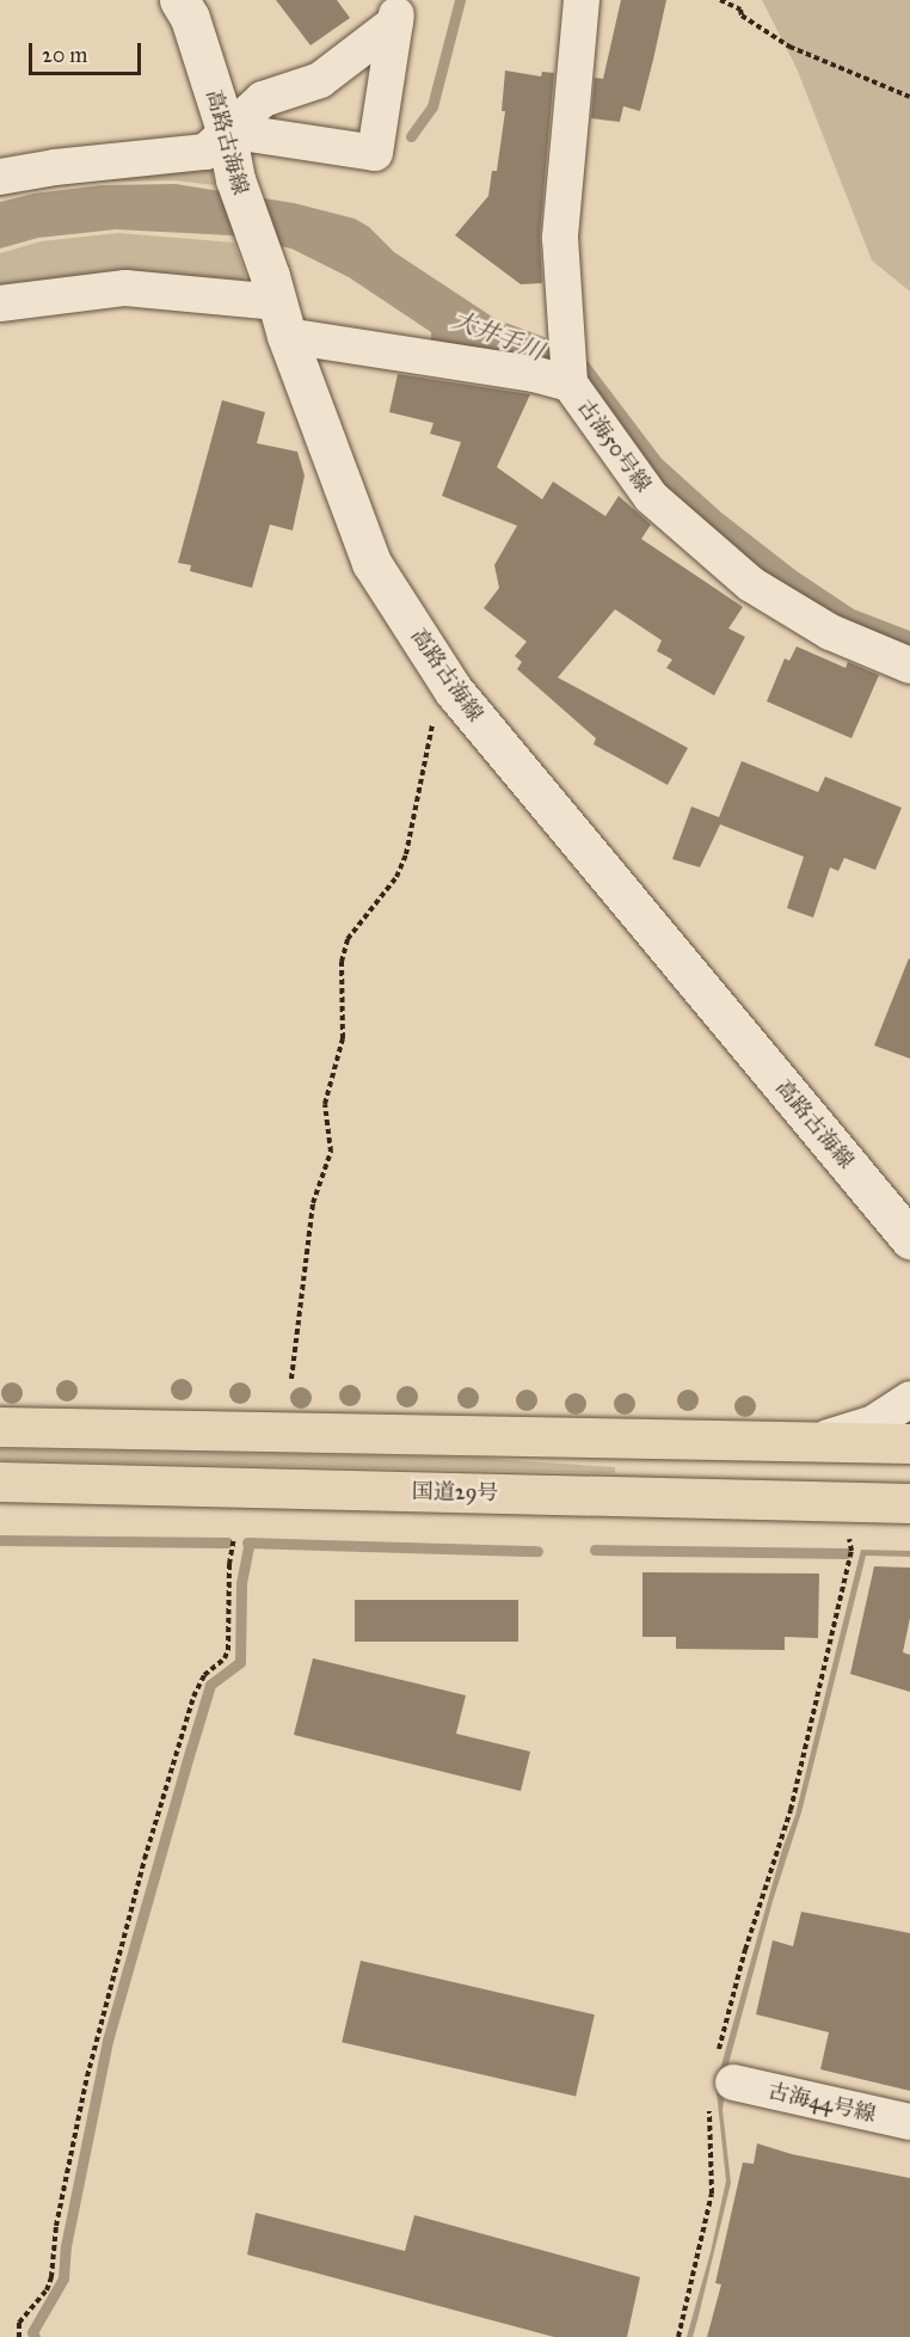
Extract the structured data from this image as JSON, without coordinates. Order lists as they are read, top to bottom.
{
  "streets": {
    "highway": ["国道29号"],
    "main road": ["高路古海線"],
    "street": ["古海50号線", "古海44号線"]
  },
  "water": ["大井手川"],
  "scale_bar": "20 m"
}
